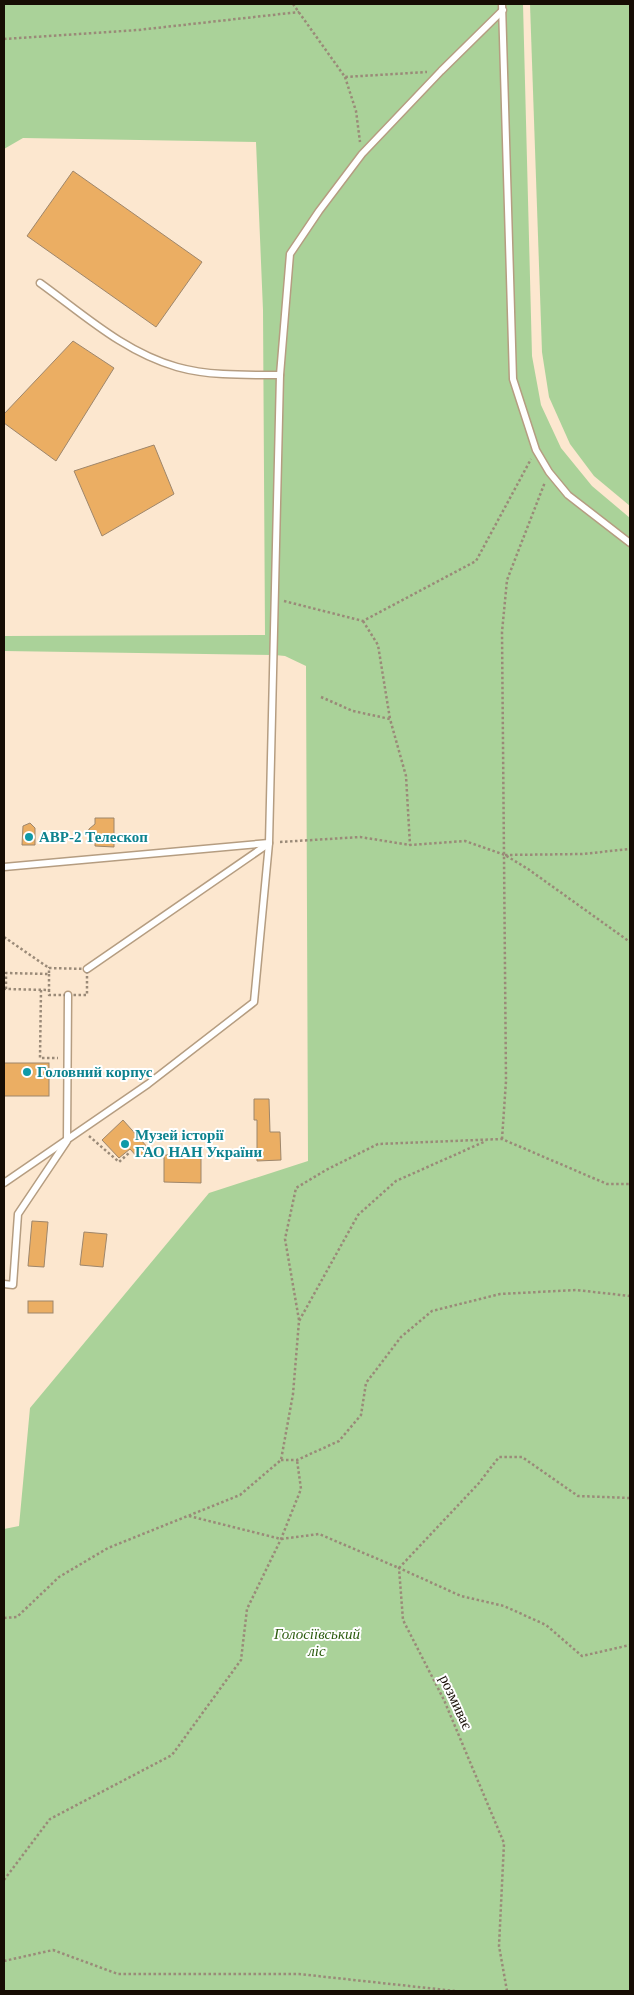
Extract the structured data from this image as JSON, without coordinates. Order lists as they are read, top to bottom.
{
  "streets": {
    "path": ["розмиває"]
  },
  "parks": ["Голосіївський ліс"],
  "places": ["АВР-2 Телескоп", "Головний корпус", "Музей історії ГАО НАН України"]
}
